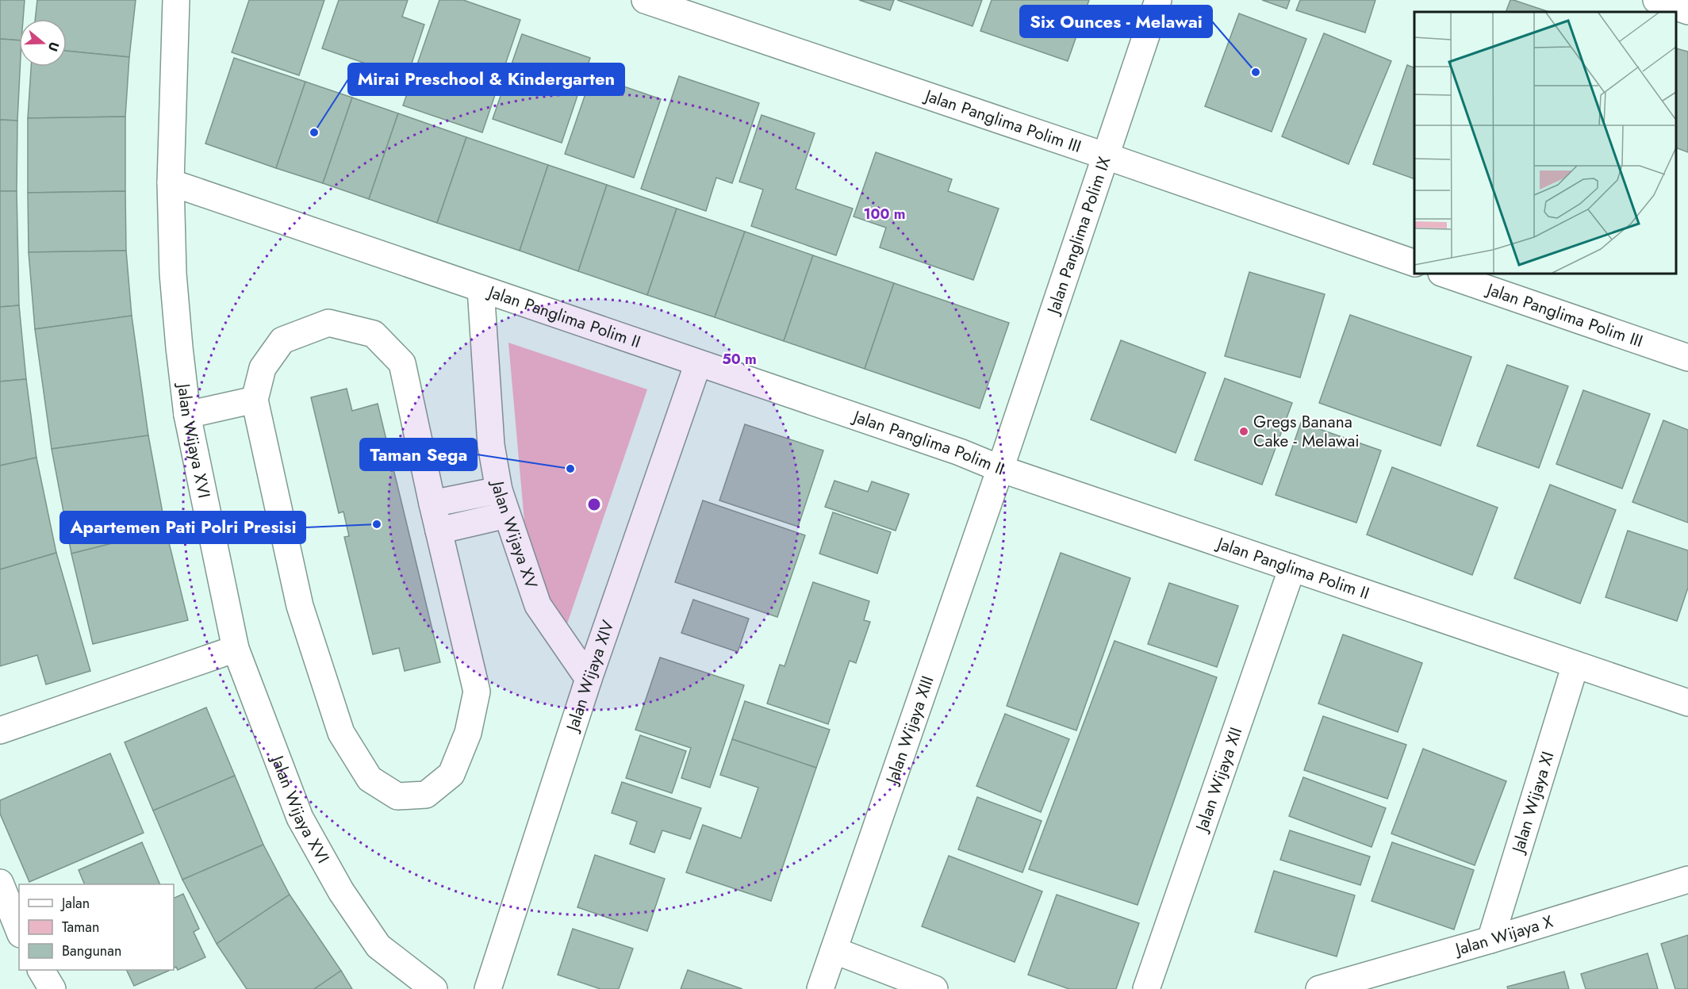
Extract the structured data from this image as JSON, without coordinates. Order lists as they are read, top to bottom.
{
  "streets": {
    "street": [
      "Jalan Panglima Polim III",
      "Jalan Panglima Polim IX",
      "Jalan Panglima Polim II",
      "Jalan Wijaya XVI",
      "Jalan Wijaya XV",
      "Jalan Wijaya XIV",
      "Jalan Wijaya XIII",
      "Jalan Wijaya XII",
      "Jalan Wijaya XI",
      "Jalan Wijaya X"
    ]
  },
  "crossings": [
    ["Jalan Panglima Polim III", "Jalan Panglima Polim IX"],
    ["Jalan Panglima Polim IX", "Jalan Panglima Polim II"],
    ["Jalan Panglima Polim IX", "Jalan Wijaya XIII"],
    ["Jalan Panglima Polim II", "Jalan Wijaya XVI"],
    ["Jalan Panglima Polim II", "Jalan Wijaya XV"],
    ["Jalan Panglima Polim II", "Jalan Wijaya XIV"],
    ["Jalan Panglima Polim II", "Jalan Wijaya XIII"],
    ["Jalan Panglima Polim II", "Jalan Wijaya XII"],
    ["Jalan Panglima Polim II", "Jalan Wijaya XI"],
    ["Jalan Wijaya XV", "Jalan Wijaya XIV"],
    ["Jalan Wijaya XI", "Jalan Wijaya X"]
  ],
  "places": [
    "Six Ounces - Melawai",
    "Mirai Preschool & Kindergarten",
    "Gregs Banana Cake - Melawai",
    "Taman Sega",
    "Apartemen Pati Polri Presisi"
  ],
  "legend": ["Jalan", "Taman", "Bangunan"],
  "north": "right",
  "rings": ["100 m", "50 m"]
}
